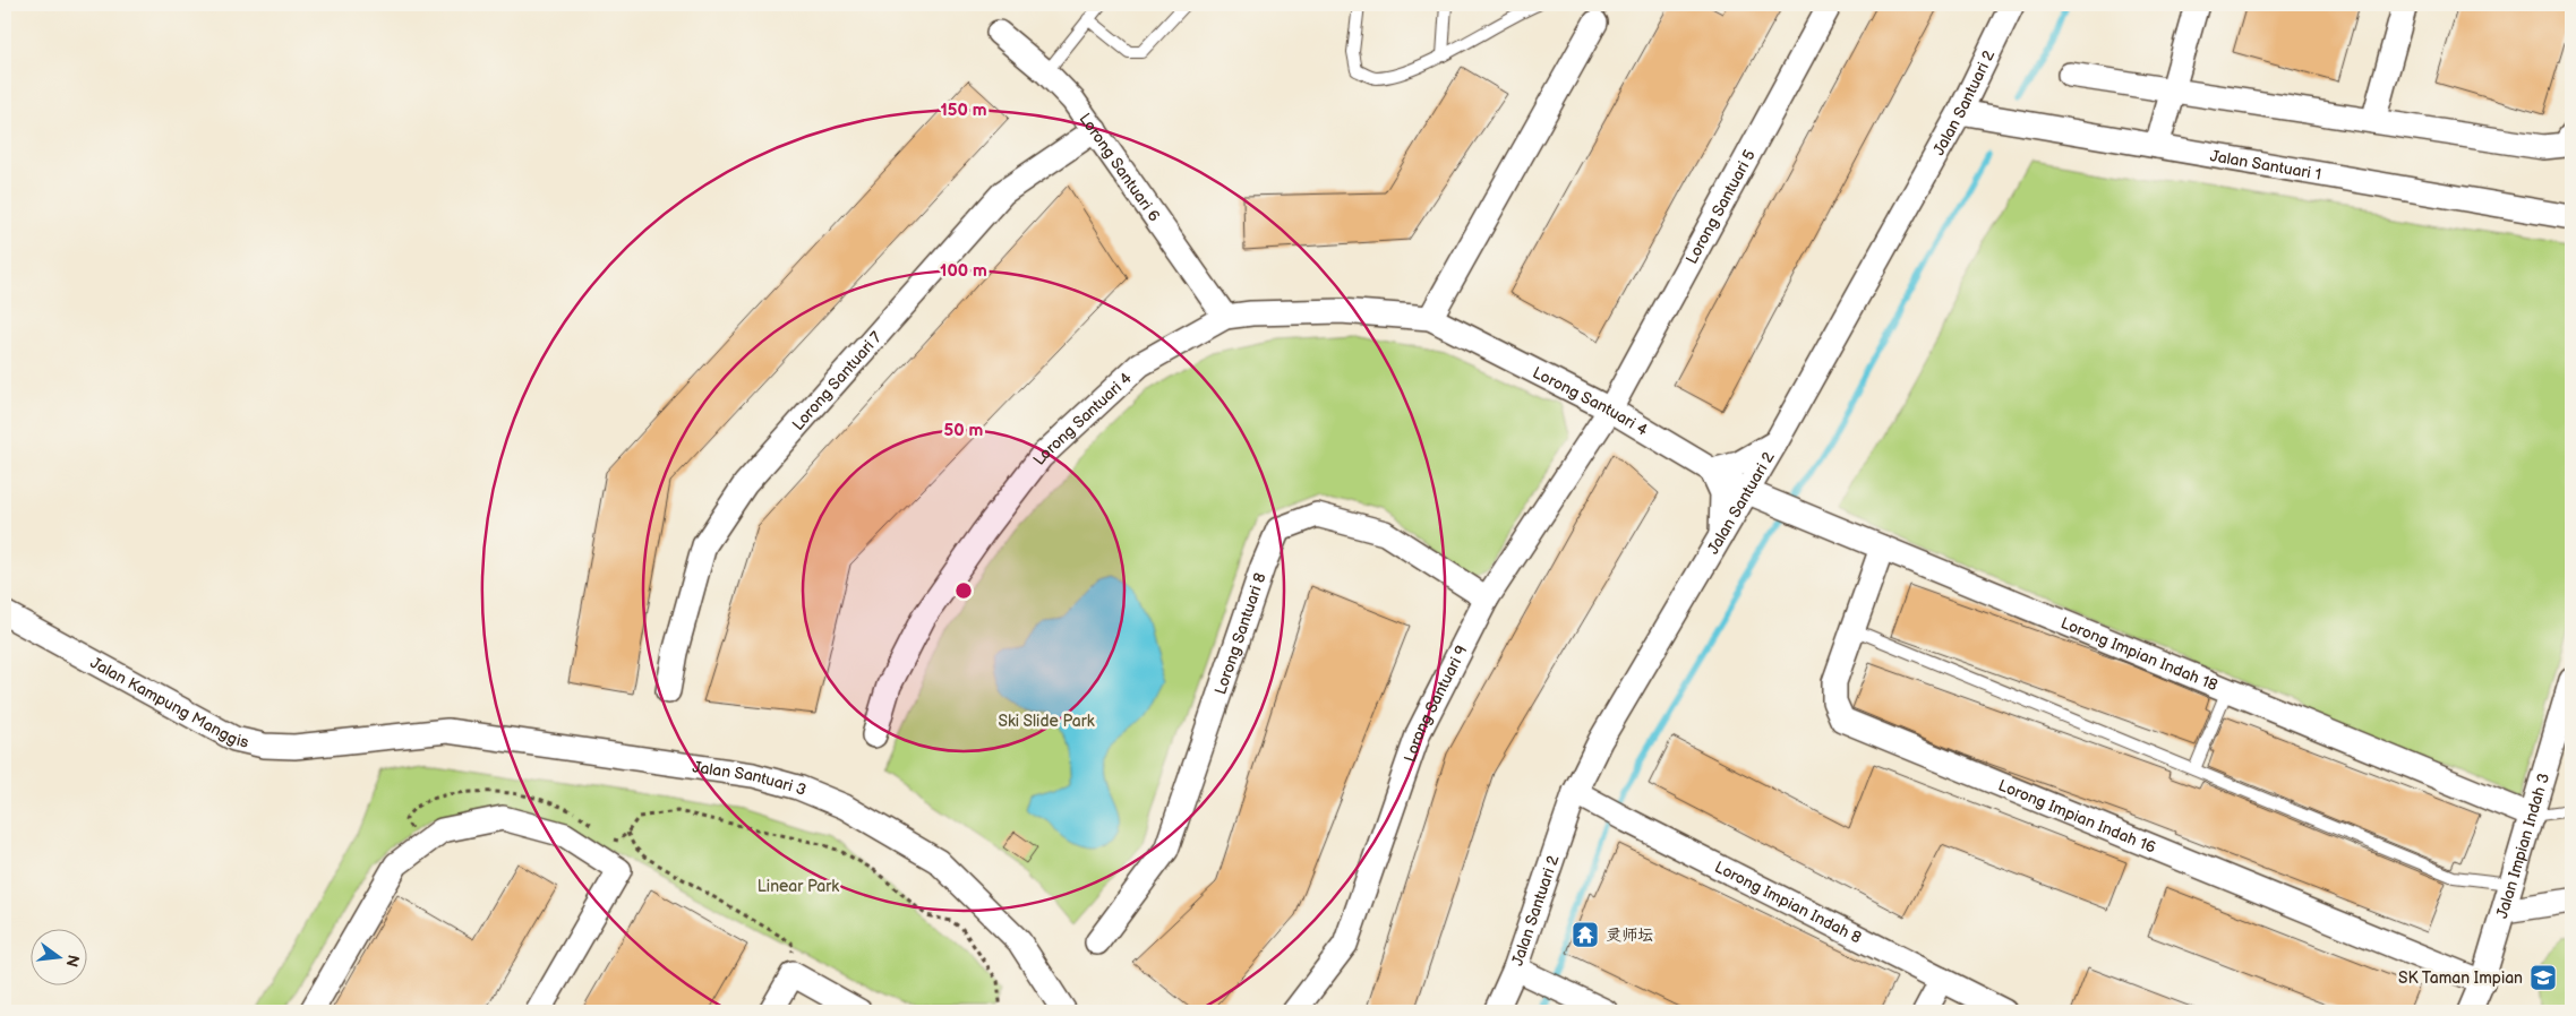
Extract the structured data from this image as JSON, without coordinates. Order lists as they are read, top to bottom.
{
  "streets": {
    "street": [
      "Jalan Santuari 2",
      "Jalan Santuari 1",
      "Lorong Santuari 6",
      "Lorong Santuari 5",
      "Lorong Santuari 7",
      "Lorong Santuari 4",
      "Lorong Santuari 8",
      "Lorong Impian Indah 18",
      "Jalan Kampung Manggis",
      "Lorong Santuari 9",
      "Jalan Santuari 3",
      "Lorong Impian Indah 16",
      "Jalan Impian Indah 3",
      "Lorong Impian Indah 8"
    ]
  },
  "crossings": [
    ["Jalan Santuari 2", "Jalan Santuari 1"],
    ["Jalan Santuari 2", "Lorong Santuari 4"],
    ["Jalan Santuari 2", "Lorong Impian Indah 18"],
    ["Jalan Santuari 2", "Lorong Impian Indah 8"],
    ["Lorong Santuari 6", "Lorong Santuari 7"],
    ["Lorong Santuari 6", "Lorong Santuari 4"],
    ["Lorong Santuari 5", "Lorong Santuari 4"],
    ["Lorong Santuari 5", "Lorong Santuari 9"],
    ["Lorong Santuari 4", "Lorong Impian Indah 18"],
    ["Lorong Santuari 4", "Lorong Santuari 9"],
    ["Lorong Santuari 8", "Lorong Santuari 9"],
    ["Lorong Impian Indah 18", "Lorong Impian Indah 16"],
    ["Lorong Impian Indah 18", "Jalan Impian Indah 3"],
    ["Jalan Kampung Manggis", "Jalan Santuari 3"],
    ["Lorong Impian Indah 16", "Jalan Impian Indah 3"]
  ],
  "parks": ["Ski Slide Park", "Linear Park"],
  "places": {
    "temple": ["灵师坛"],
    "school or university": ["SK Taman Impian"]
  },
  "north": "right",
  "rings": ["150 m", "100 m", "50 m"]
}
